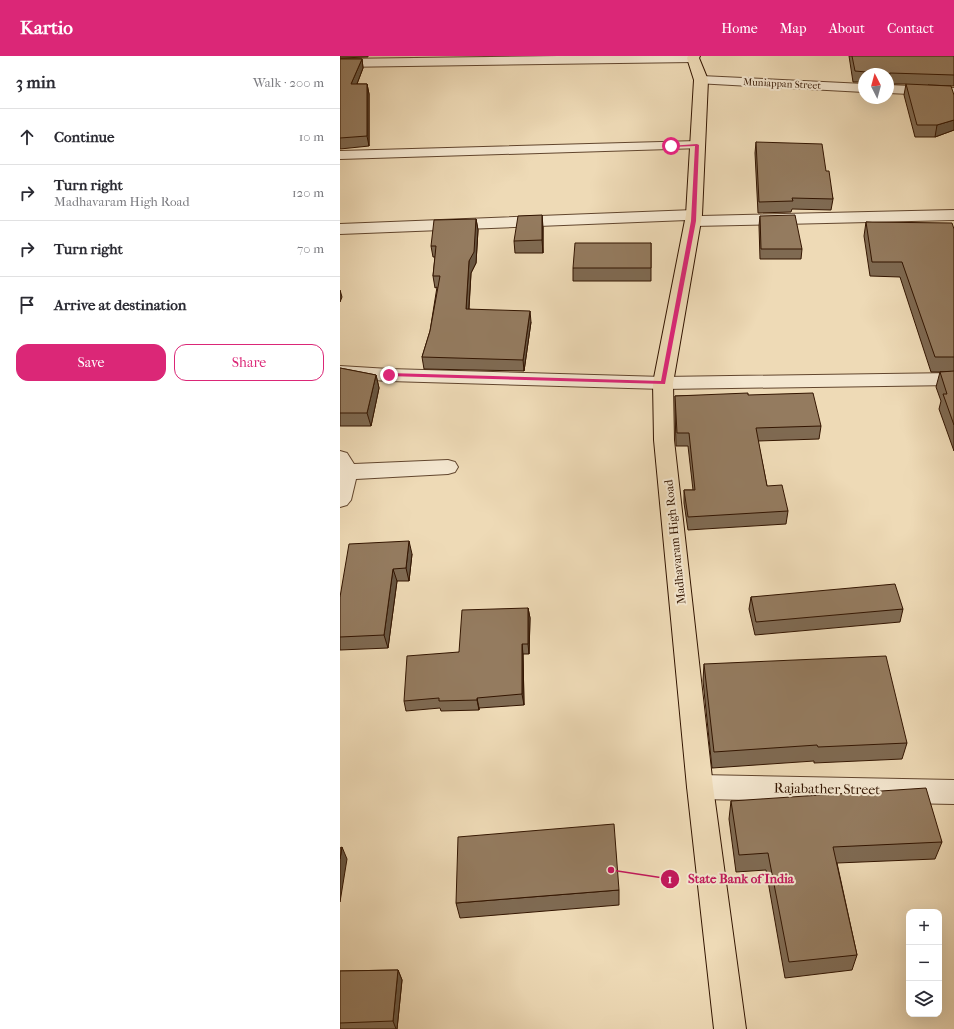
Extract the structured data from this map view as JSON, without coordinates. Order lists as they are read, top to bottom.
{
  "streets": {
    "main road": ["Madhavaram High Road"],
    "street": ["Muniappan Street", "Rajabather Street"]
  },
  "crossings": [
    ["Muniappan Street", "Madhavaram High Road"],
    ["Madhavaram High Road", "Rajabather Street"]
  ],
  "places": ["State Bank of India"],
  "north": "top",
  "page": {
    "header": "Kartio",
    "nav": [
      "Home",
      "Map",
      "About",
      "Contact"
    ],
    "heading": ["3 min", "Walk · 200 m"],
    "list": [
      ["Continue", "10 m"],
      ["Turn right", "Madhavaram High Road", "120 m"],
      ["Turn right", "70 m"],
      "Arrive at destination"
    ],
    "buttons": ["Save", "Share"],
    "map_buttons": ["+", "−"]
  }
}
